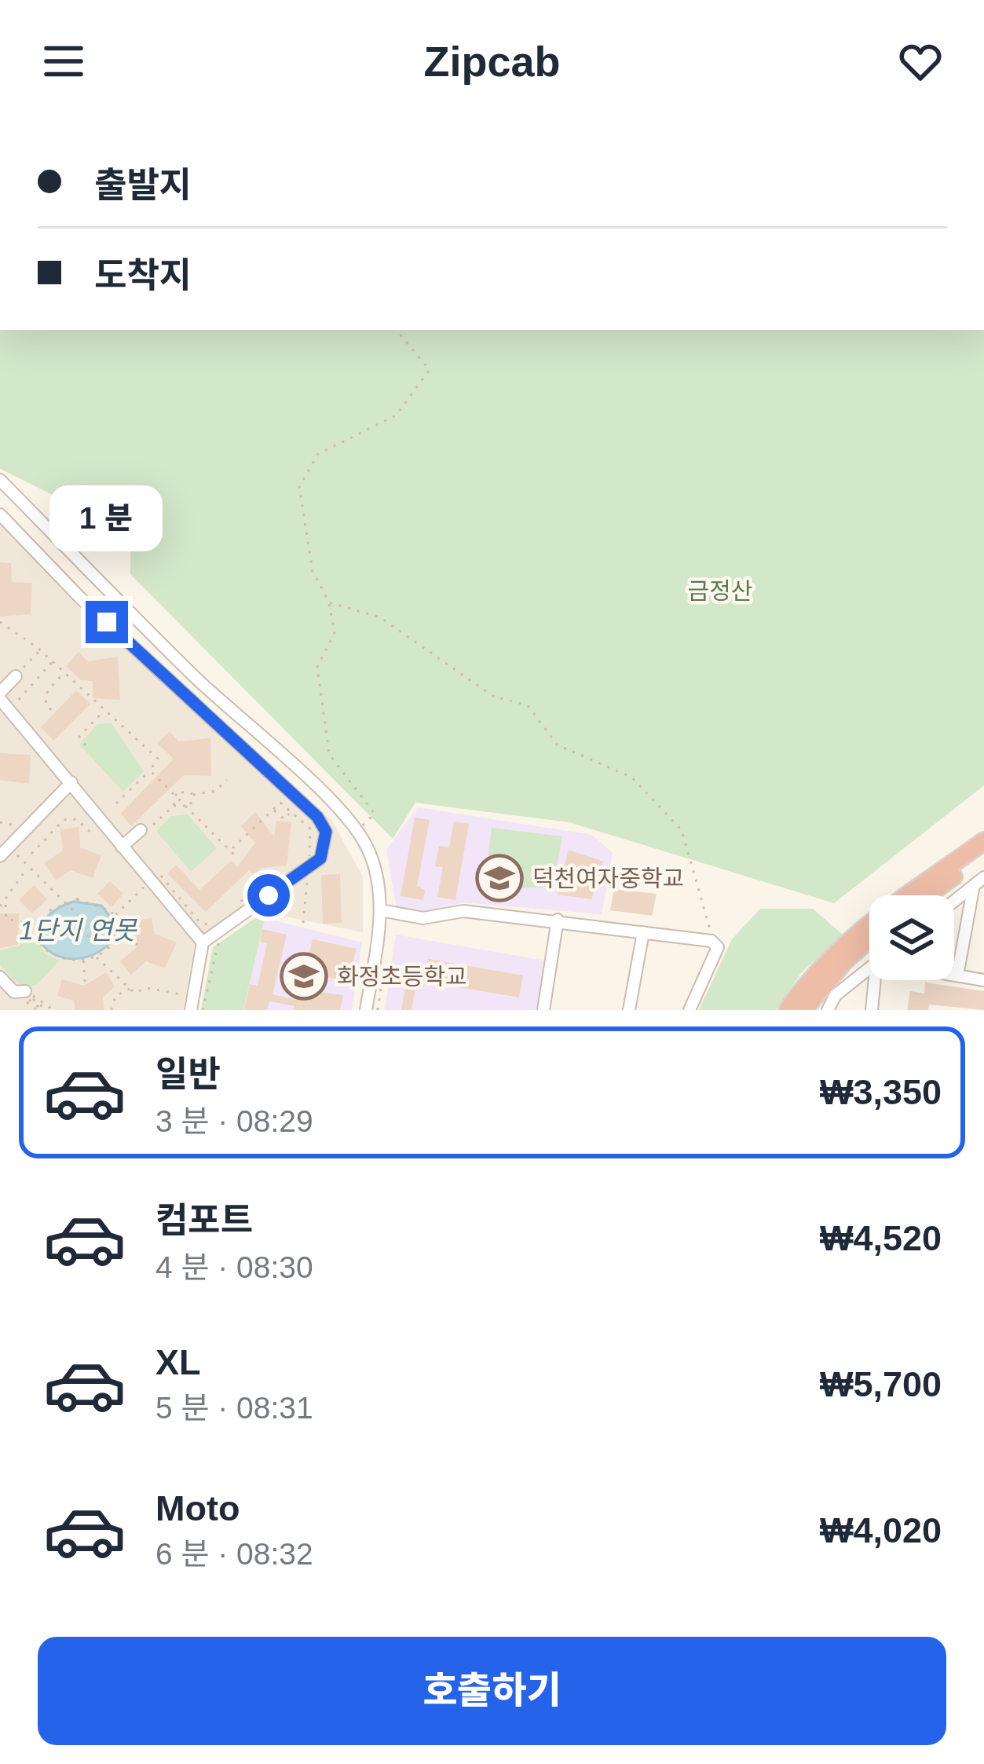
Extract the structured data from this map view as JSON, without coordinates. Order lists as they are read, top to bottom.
{
  "water": ["1단지 연못"],
  "parks": ["금정산"],
  "places": {
    "school or university": ["덕천여자중학교", "화정초등학교"]
  },
  "page": {
    "header": "Zipcab",
    "banner": ["출발지", "도착지"],
    "bubble": "1 분",
    "list": [
      {
        "name": "일반",
        "note": "3 분 · 08:29",
        "value": "₩3,350"
      },
      {
        "name": "컴포트",
        "note": "4 분 · 08:30",
        "value": "₩4,520"
      },
      {
        "name": "XL",
        "note": "5 분 · 08:31",
        "value": "₩5,700"
      },
      {
        "name": "Moto",
        "note": "6 분 · 08:32",
        "value": "₩4,020"
      }
    ],
    "buttons": "호출하기"
  }
}
